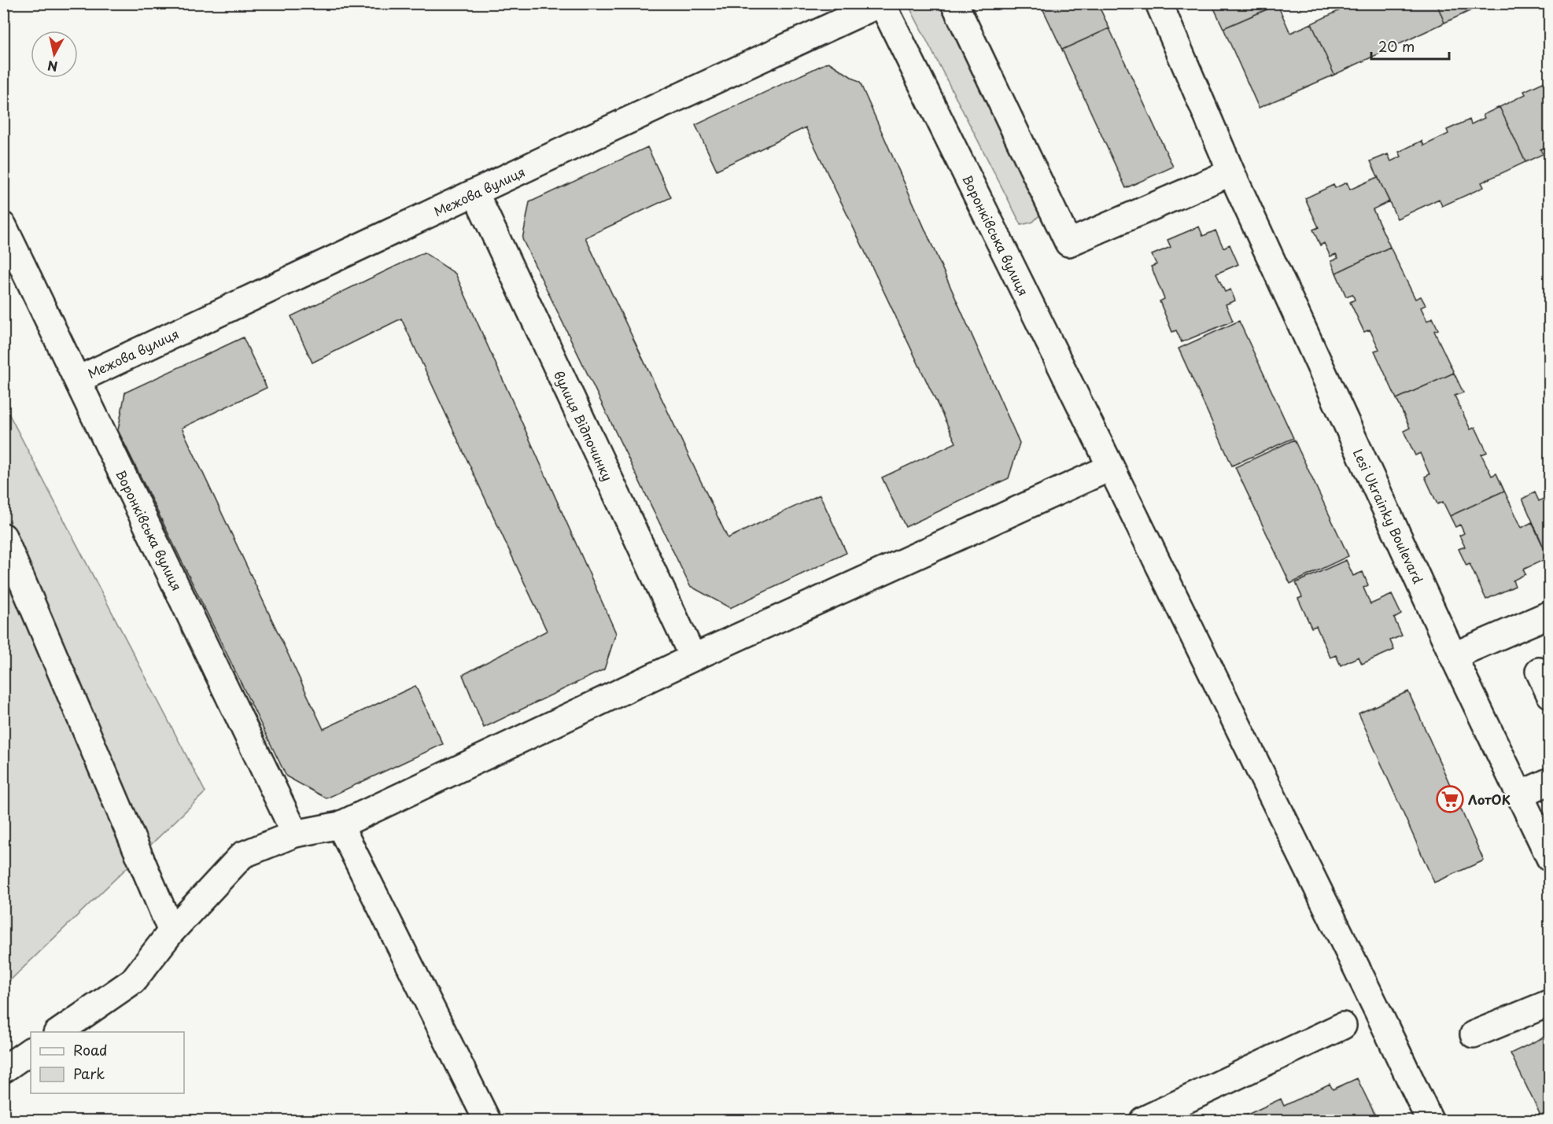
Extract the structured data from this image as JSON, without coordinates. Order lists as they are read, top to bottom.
{
  "streets": {
    "street": [
      "Межова вулиця",
      "Воронківська вулиця",
      "вулиця Відпочинку",
      "Lesi Ukrainky Boulevard"
    ]
  },
  "crossings": [
    ["Межова вулиця", "Воронківська вулиця"],
    ["Межова вулиця", "вулиця Відпочинку"]
  ],
  "places": {
    "supermarket": ["ЛотОК"]
  },
  "legend": ["Road", "Park"],
  "scale_bar": "20 m",
  "north": "bottom"
}
